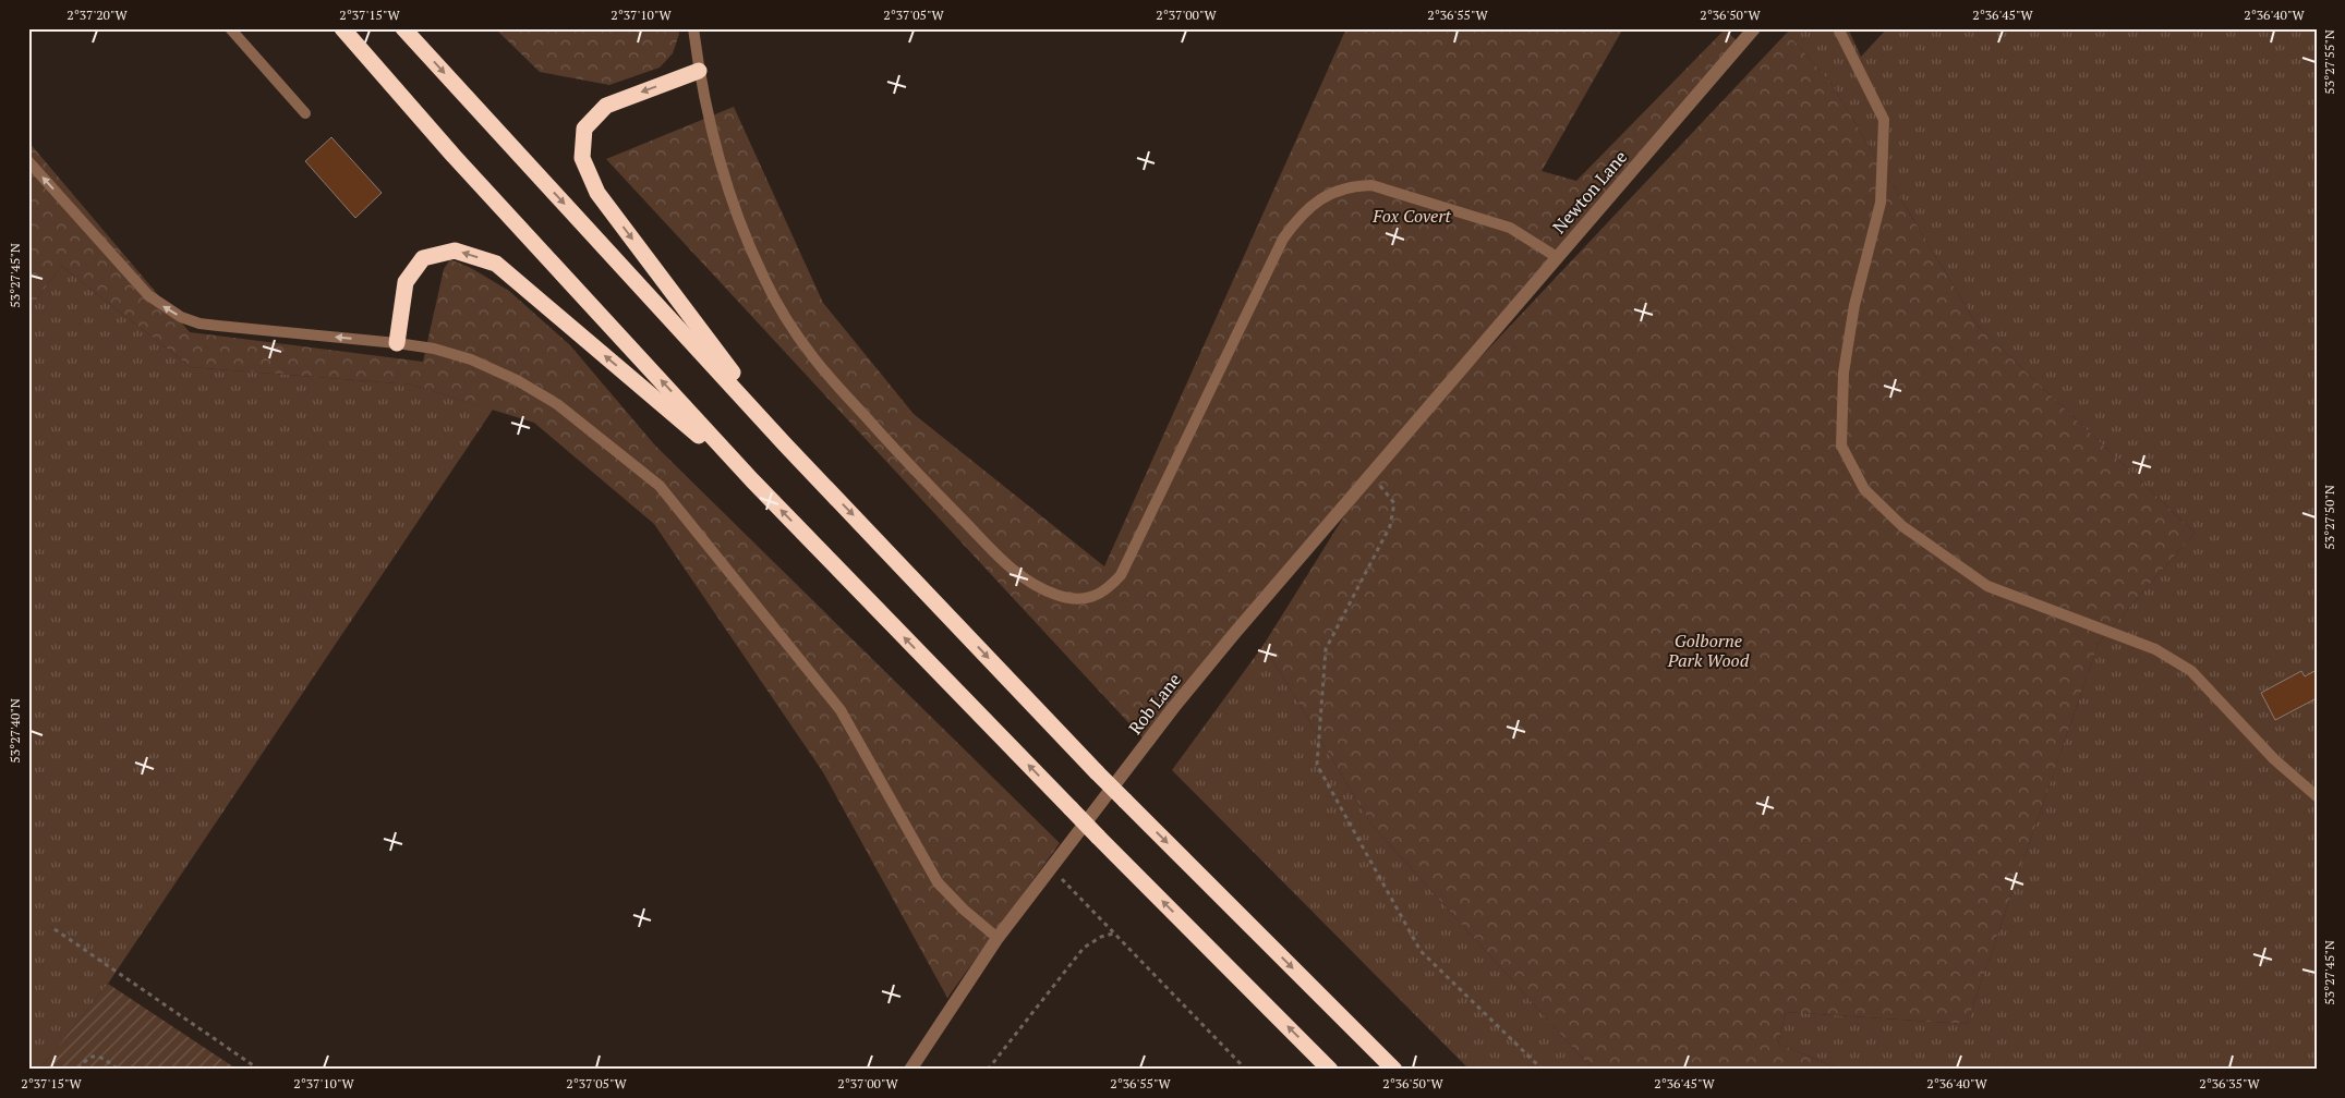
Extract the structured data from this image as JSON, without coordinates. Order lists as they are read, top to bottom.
{
  "streets": {
    "street": ["Newton Lane", "Rob Lane"]
  },
  "crossings": [
    ["Newton Lane", "Rob Lane"]
  ],
  "parks": ["Fox Covert", "Golborne Park Wood"],
  "coordinates": [
    "2°37'20\"W",
    "2°37'15\"W",
    "2°37'10\"W",
    "2°37'05\"W",
    "2°37'00\"W",
    "2°36'55\"W",
    "2°36'50\"W",
    "2°36'45\"W",
    "2°36'40\"W",
    "53°27'55\"N",
    "53°27'45\"N",
    "53°27'50\"N",
    "53°27'40\"N",
    "2°36'35\"W"
  ]
}
